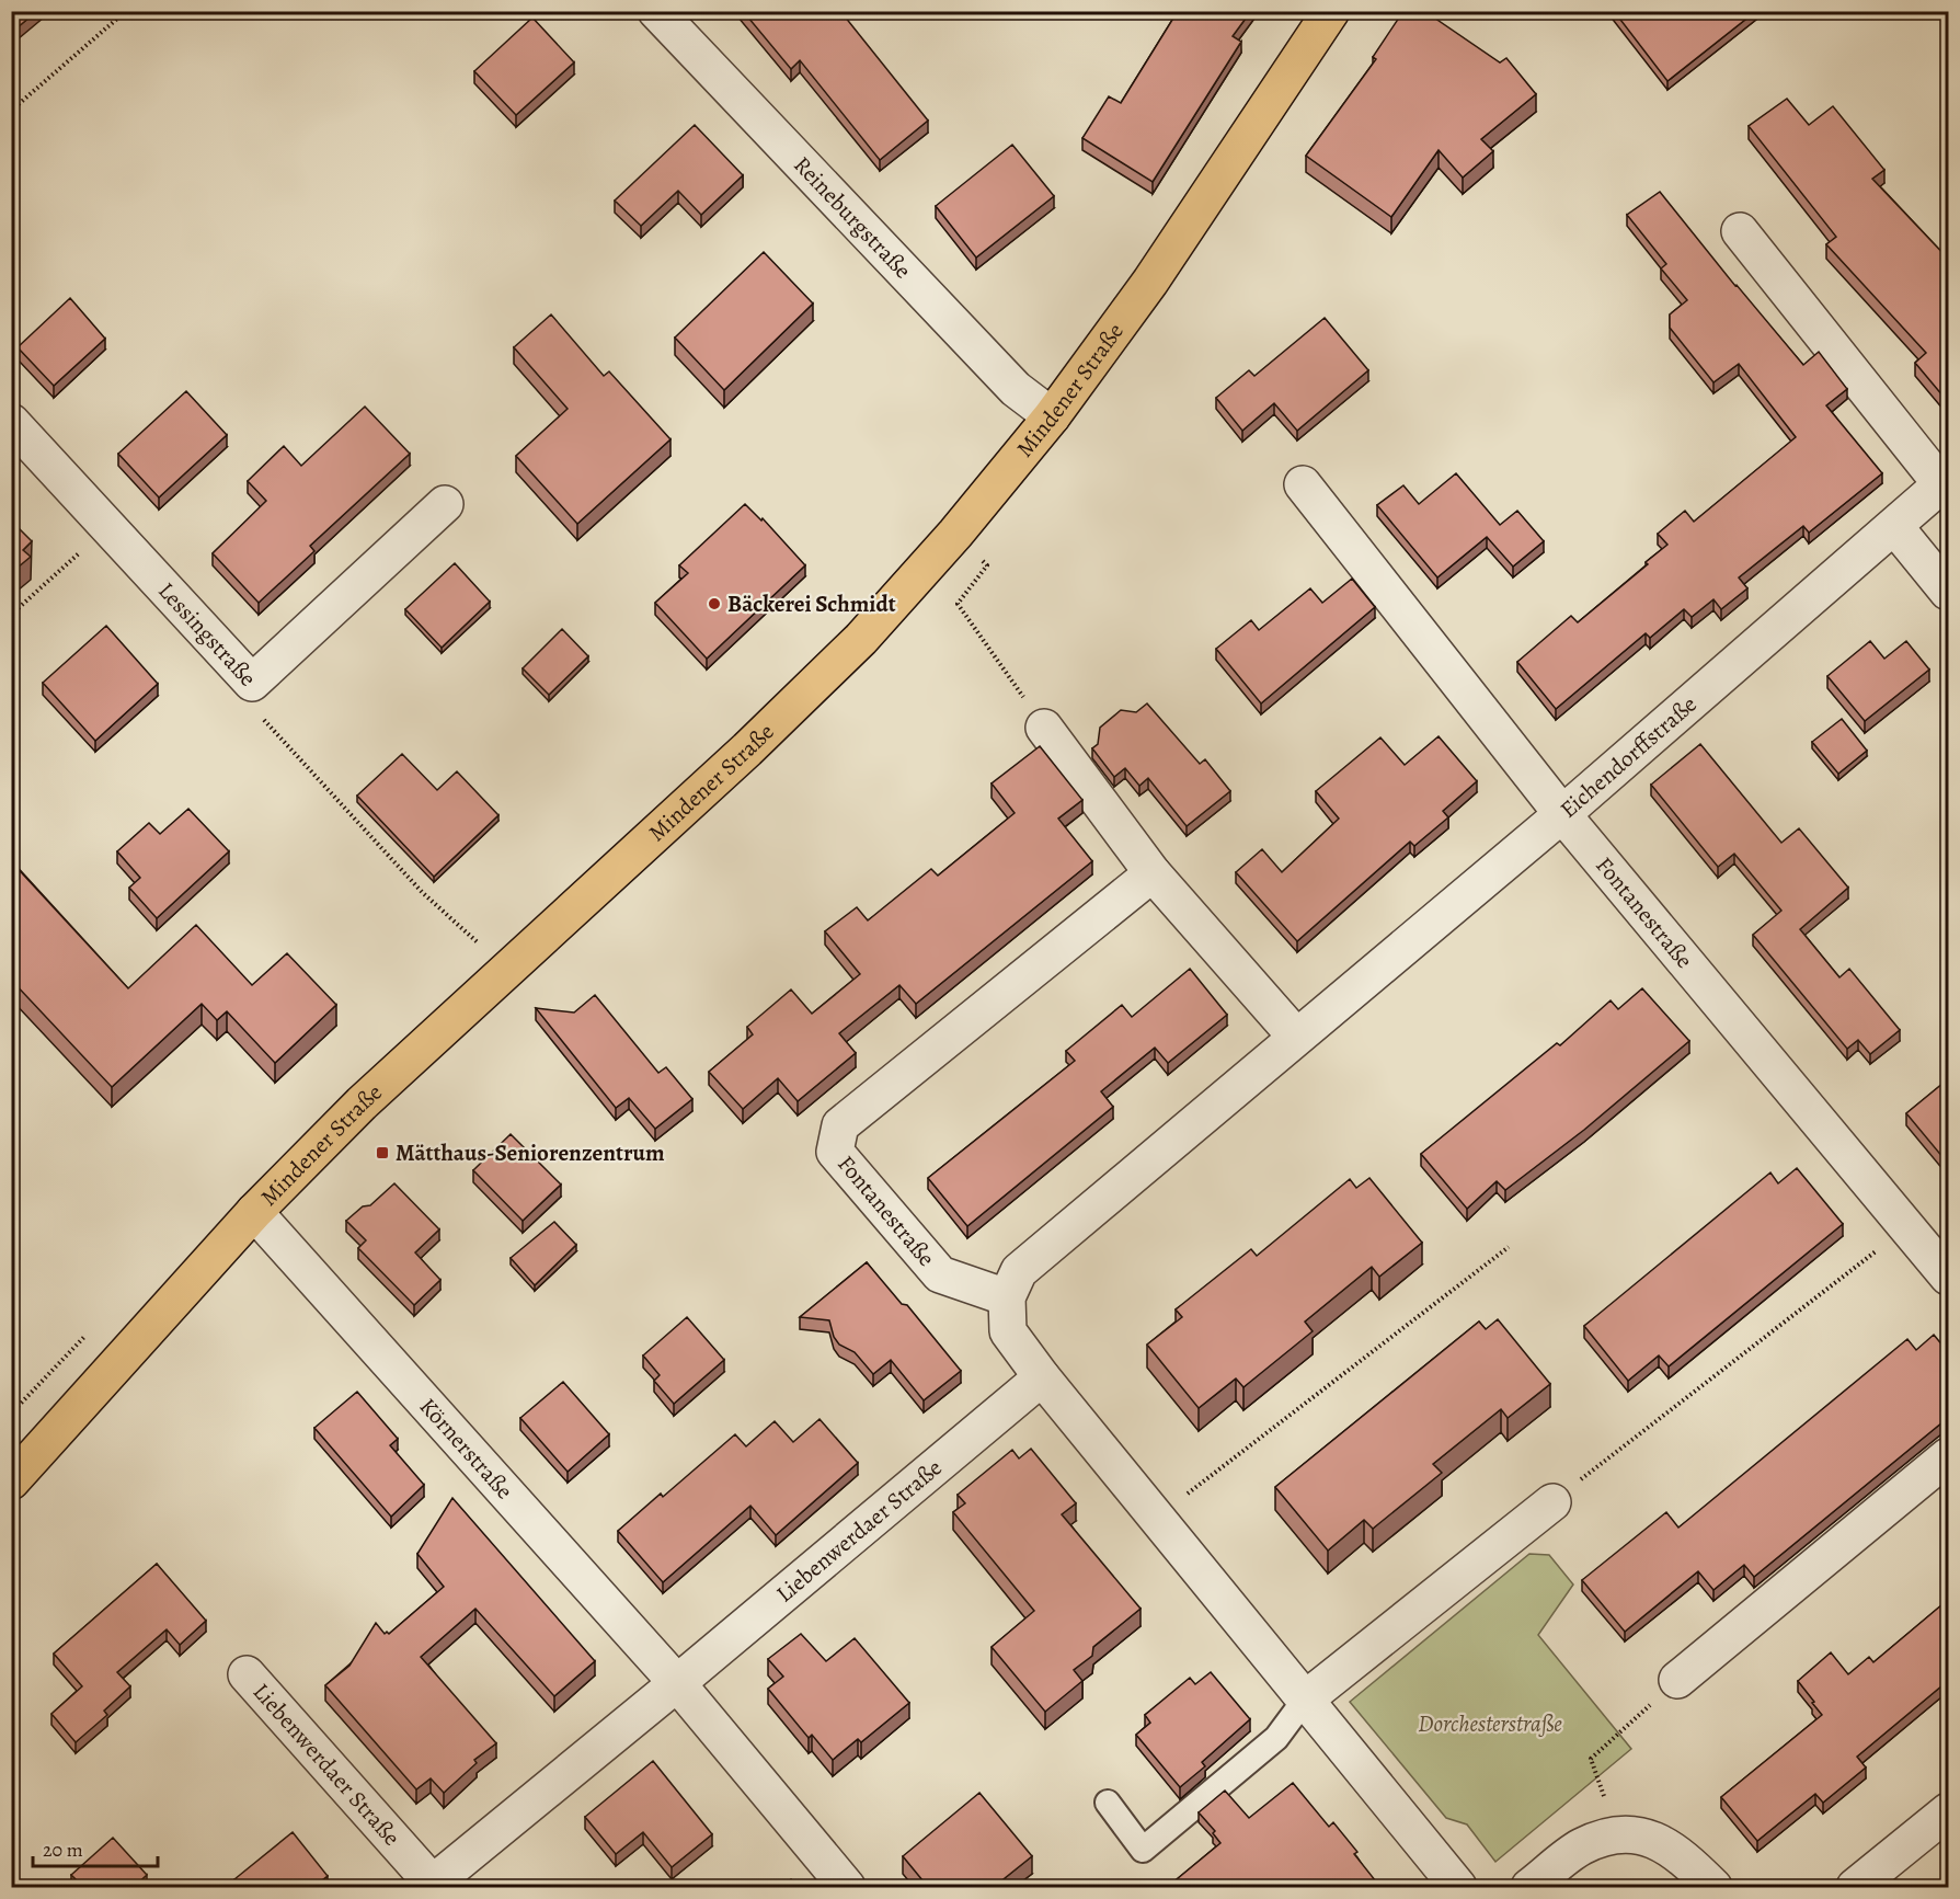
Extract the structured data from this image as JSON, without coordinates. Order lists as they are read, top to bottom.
{
  "streets": {
    "main road": ["Mindener Straße"],
    "street": [
      "Reineburgstraße",
      "Lessingstraße",
      "Eichendorffstraße",
      "Fontanestraße",
      "Körnerstraße",
      "Liebenwerdaer Straße"
    ]
  },
  "crossings": [
    ["Reineburgstraße", "Mindener Straße"],
    ["Mindener Straße", "Körnerstraße"],
    ["Eichendorffstraße", "Fontanestraße"],
    ["Körnerstraße", "Liebenwerdaer Straße"]
  ],
  "parks": ["Dorchesterstraße"],
  "places": {
    "other": ["Bäckerei Schmidt"],
    "transit": ["Mätthaus-Seniorenzentrum"]
  },
  "scale_bar": "20 m"
}
